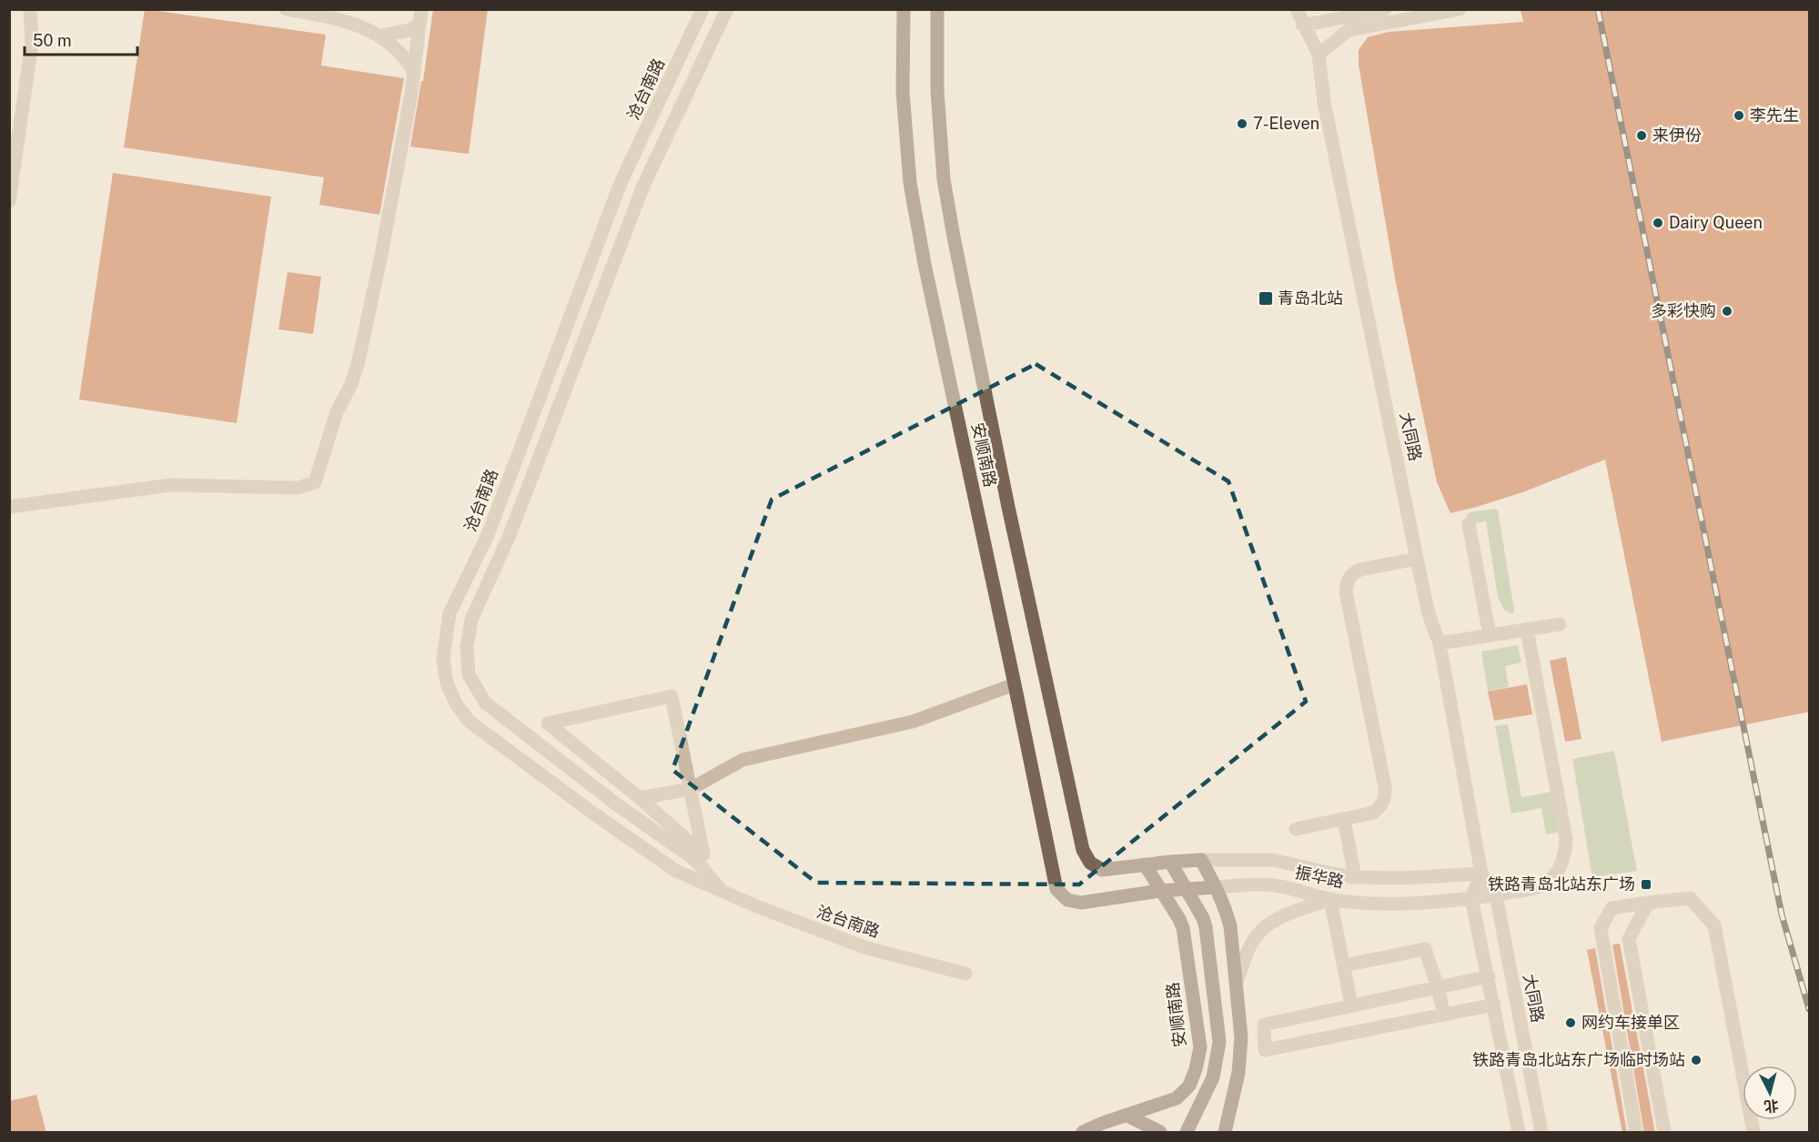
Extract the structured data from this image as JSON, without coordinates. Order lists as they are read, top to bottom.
{
  "streets": {
    "main road": ["安顺南路", "振华路"],
    "street": ["沧台南路", "大同路"]
  },
  "crossings": [
    ["大同路", "振华路"],
    ["安顺南路", "振华路"]
  ],
  "places": {
    "other": [
      "李先生",
      "7-Eleven",
      "来伊份",
      "Dairy Queen",
      "多彩快购",
      "网约车接单区",
      "铁路青岛北站东广场临时场站"
    ],
    "transit": ["青岛北站", "铁路青岛北站东广场"]
  },
  "scale_bar": "50 m",
  "north": "bottom"
}
